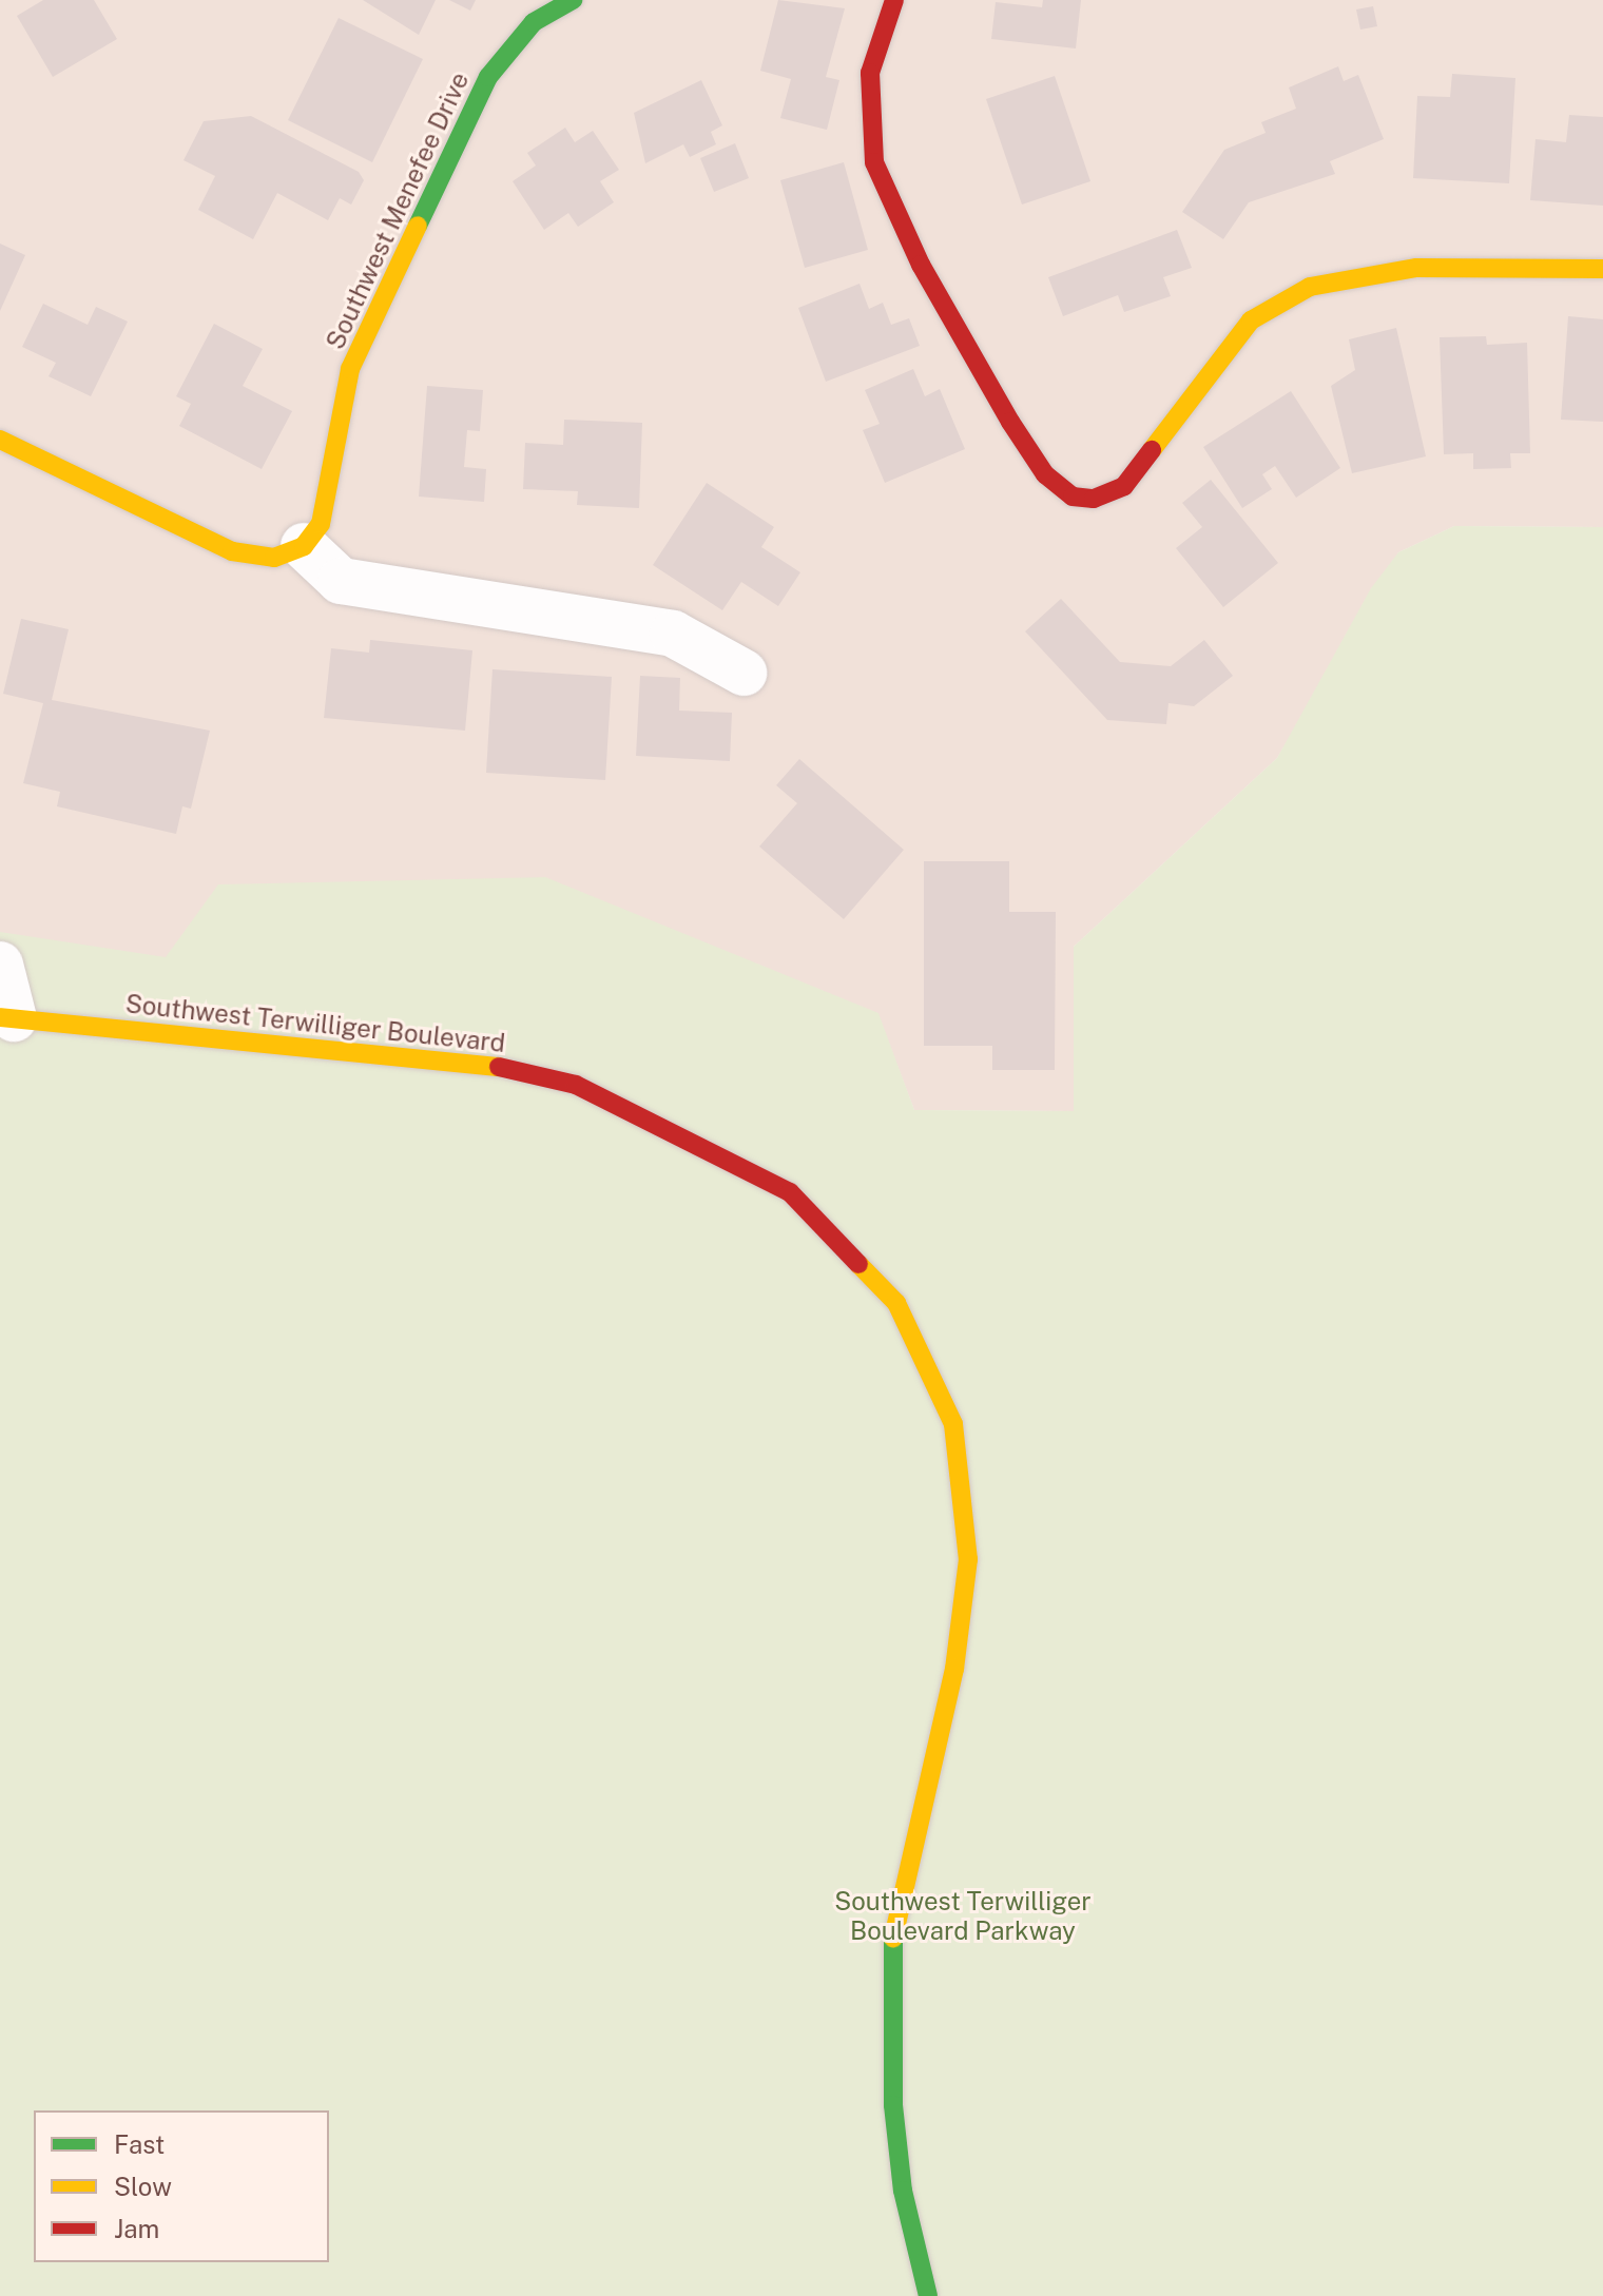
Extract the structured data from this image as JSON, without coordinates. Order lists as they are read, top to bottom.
{
  "streets": {
    "street": ["Southwest Menefee Drive", "Southwest Terwilliger Boulevard"]
  },
  "parks": ["Southwest Terwilliger Boulevard Parkway"],
  "legend": ["Fast", "Slow", "Jam"]
}
